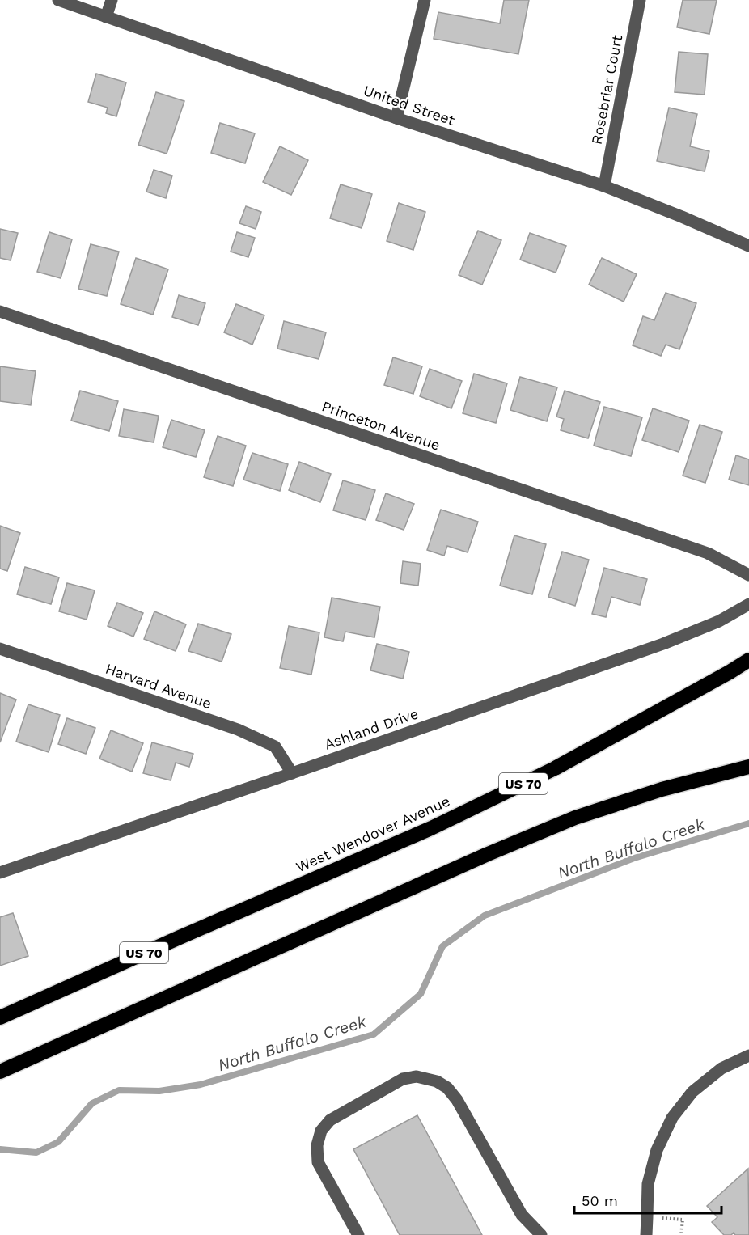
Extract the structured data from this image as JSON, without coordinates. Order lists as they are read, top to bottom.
{
  "streets": {
    "highway": ["US 70", "West Wendover Avenue"],
    "street": [
      "Rosebriar Court",
      "United Street",
      "Princeton Avenue",
      "Harvard Avenue",
      "Ashland Drive"
    ]
  },
  "crossings": [
    ["Rosebriar Court", "United Street"],
    ["Harvard Avenue", "Ashland Drive"]
  ],
  "water": ["North Buffalo Creek"],
  "scale_bar": "50 m"
}
